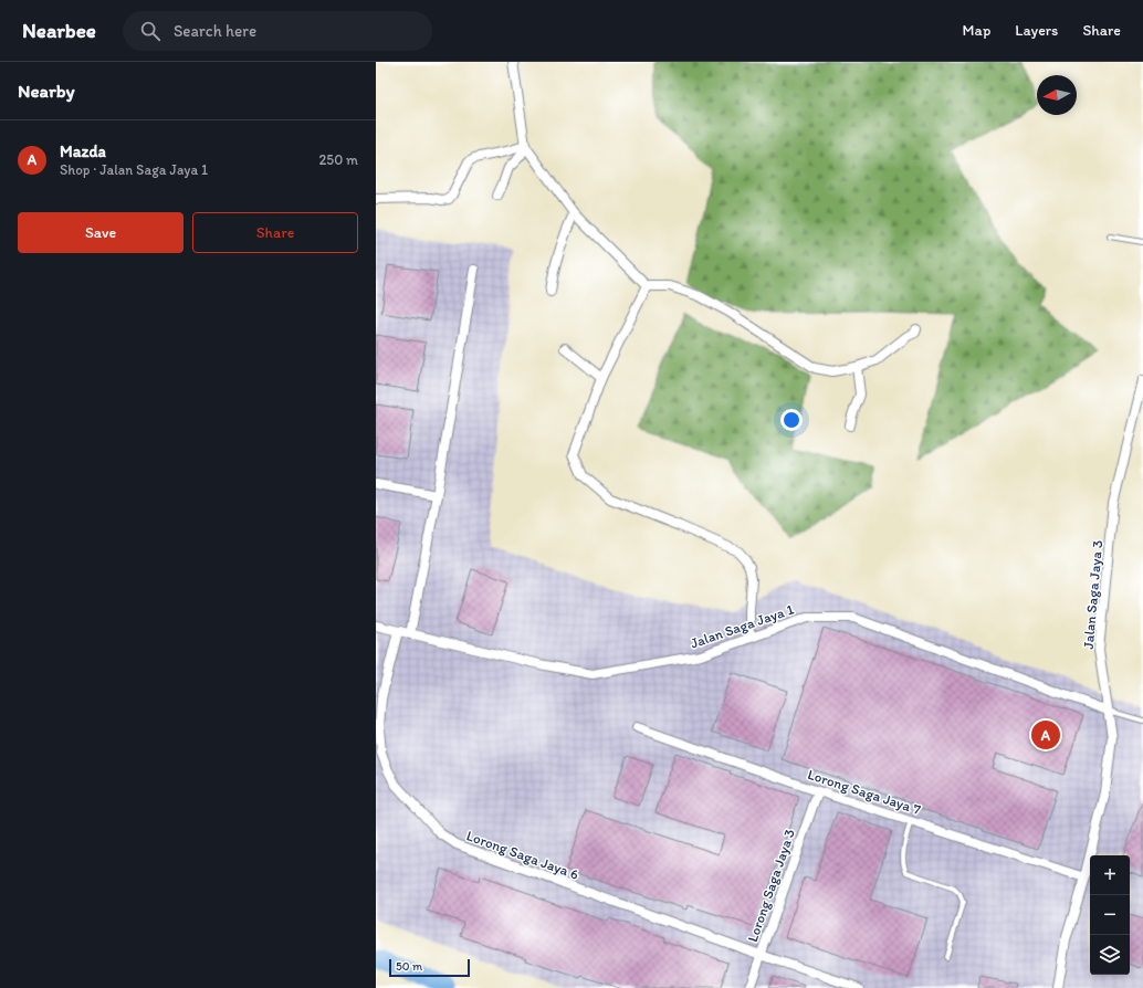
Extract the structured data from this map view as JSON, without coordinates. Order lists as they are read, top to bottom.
{
  "streets": {
    "street": [
      "Jalan Saga Jaya 3",
      "Jalan Saga Jaya 1",
      "Lorong Saga Jaya 7",
      "Lorong Saga Jaya 6",
      "Lorong Saga Jaya 3"
    ]
  },
  "crossings": [
    ["Jalan Saga Jaya 3", "Jalan Saga Jaya 1"],
    ["Jalan Saga Jaya 3", "Lorong Saga Jaya 7"],
    ["Jalan Saga Jaya 1", "Lorong Saga Jaya 6"],
    ["Lorong Saga Jaya 7", "Lorong Saga Jaya 3"],
    ["Lorong Saga Jaya 6", "Lorong Saga Jaya 3"]
  ],
  "scale_bar": "50 m",
  "north": "left",
  "page": {
    "header": "Nearbee",
    "search": "Search here",
    "nav": ["Map", "Layers", "Share"],
    "heading": "Nearby",
    "list": [
      {
        "mark": "A",
        "name": "Mazda",
        "note": "Shop · Jalan Saga Jaya 1",
        "value": "250 m"
      }
    ],
    "buttons": ["Save", "Share"],
    "pins": "A",
    "map_buttons": ["+", "−"],
    "scale": "50 m"
  }
}
